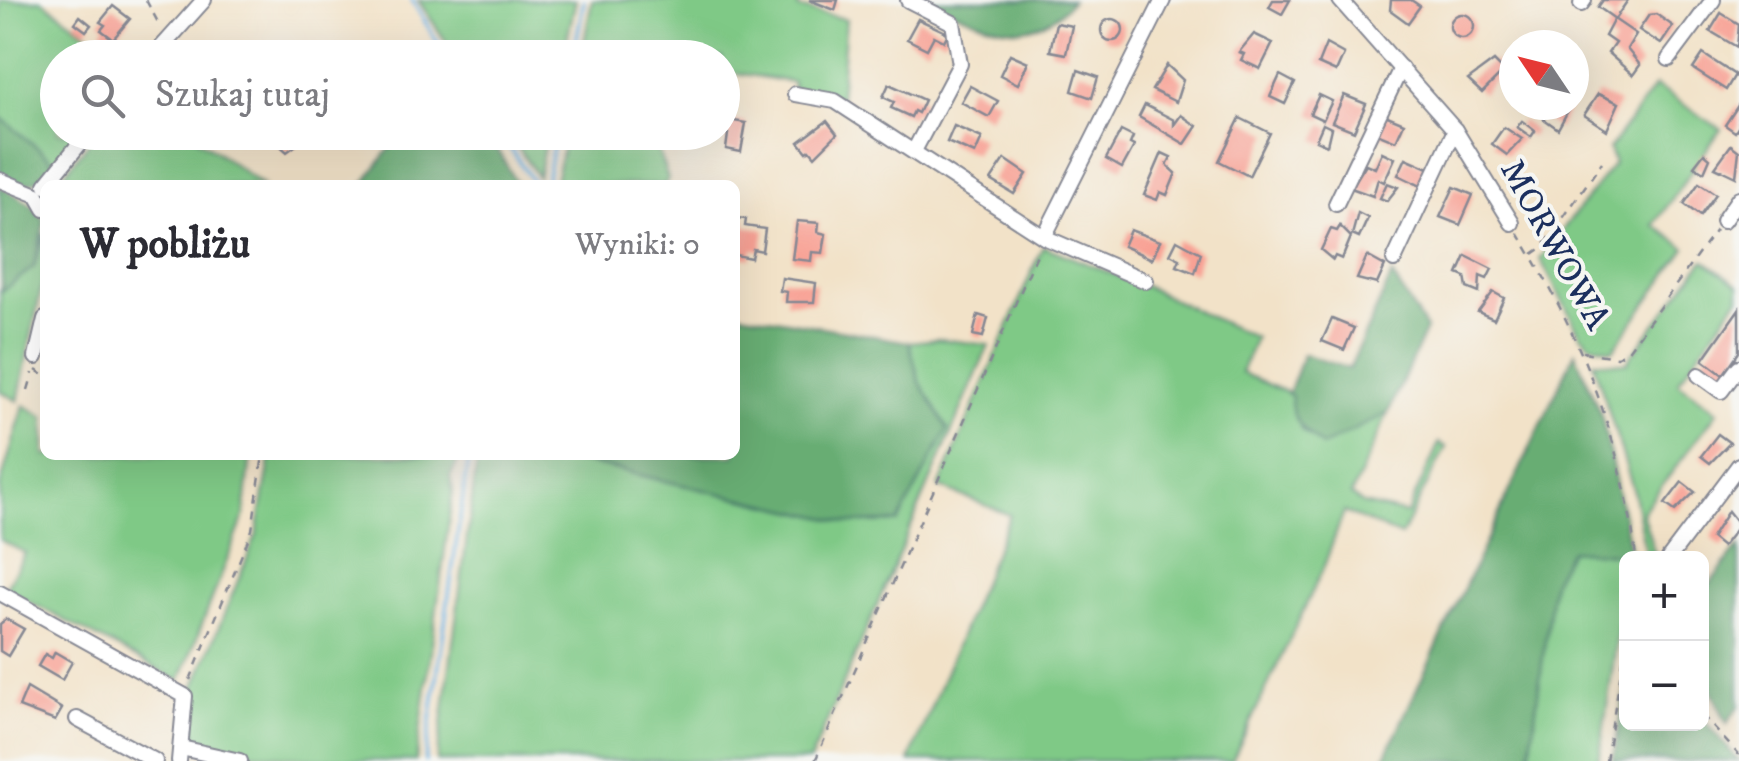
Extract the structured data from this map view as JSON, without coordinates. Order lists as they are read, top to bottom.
{
  "streets": {
    "street": ["MORWOWA"]
  },
  "north": "top left",
  "page": {
    "search": "Szukaj tutaj",
    "heading": ["W pobliżu", "Wyniki: 0"],
    "map_buttons": ["+", "−"]
  }
}
